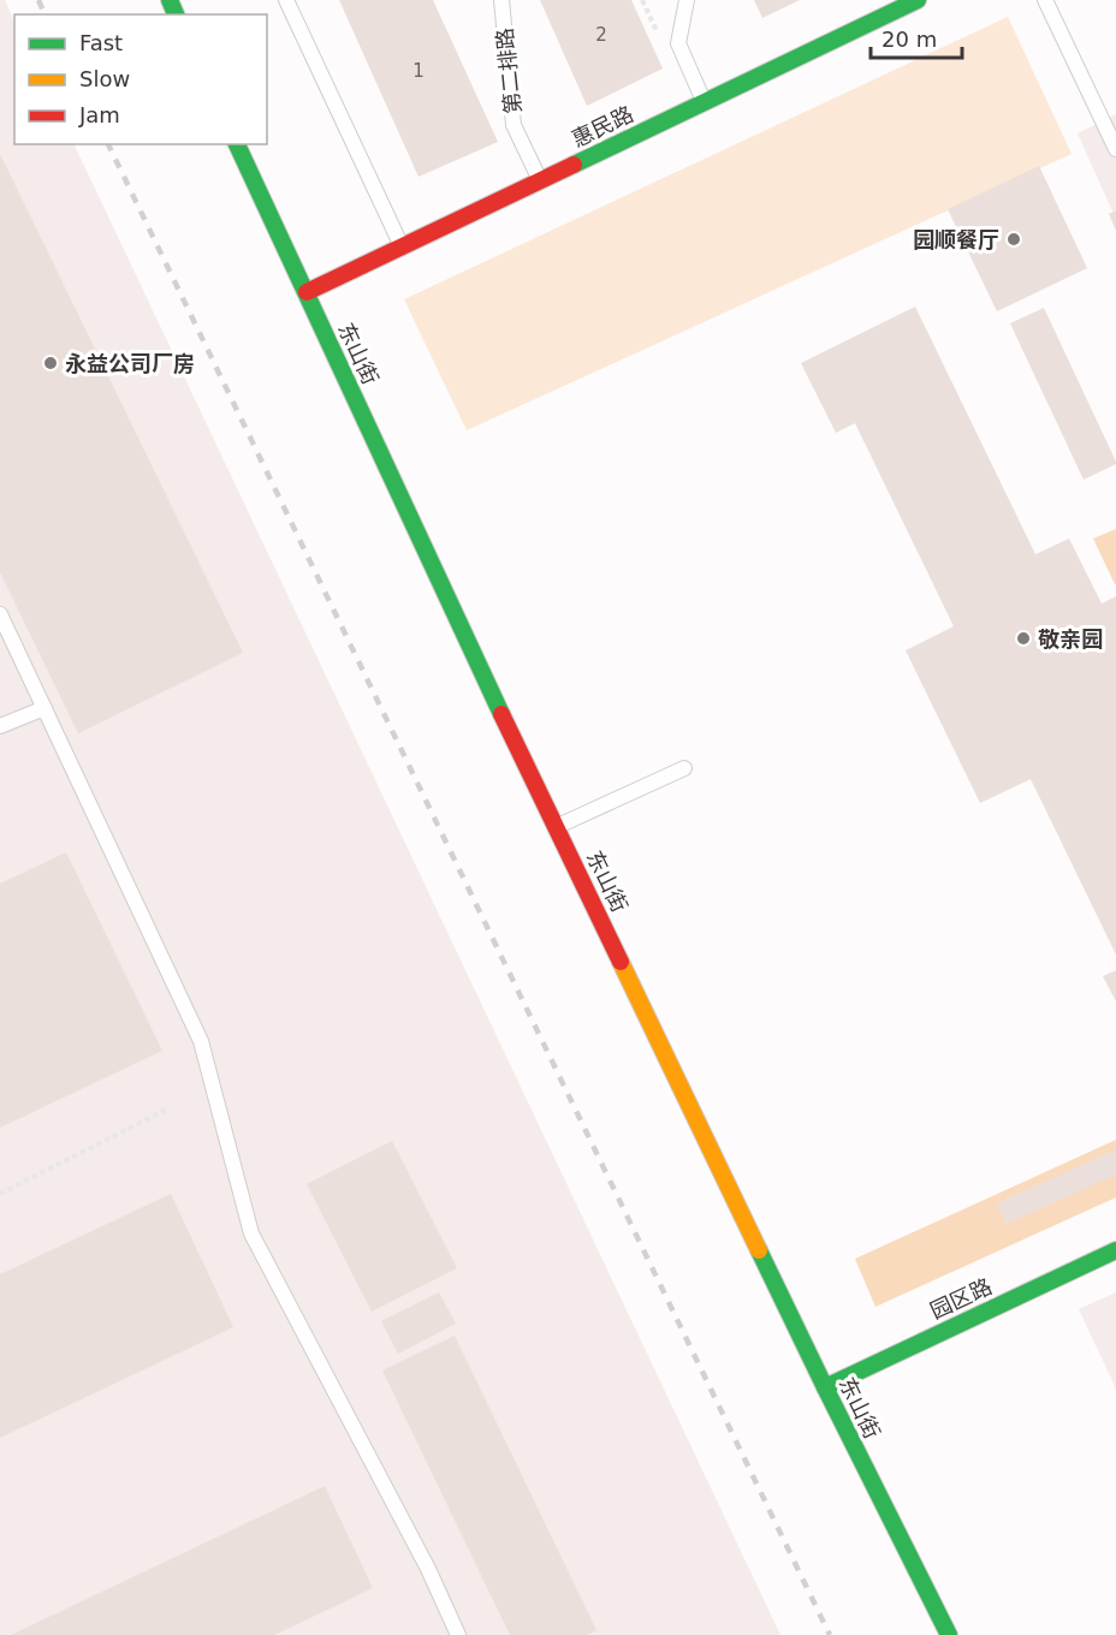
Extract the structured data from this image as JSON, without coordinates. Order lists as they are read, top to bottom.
{
  "streets": {
    "main road": ["惠民路", "东山街", "园区路"],
    "lane": ["第二排路"]
  },
  "crossings": [
    ["第二排路", "惠民路"],
    ["惠民路", "东山街"],
    ["东山街", "园区路"]
  ],
  "places": ["园顺餐厅", "永益公司厂房", "敬亲园"],
  "house_numbers": ["2", "1"],
  "legend": ["Fast", "Slow", "Jam"],
  "scale_bar": "20 m"
}
